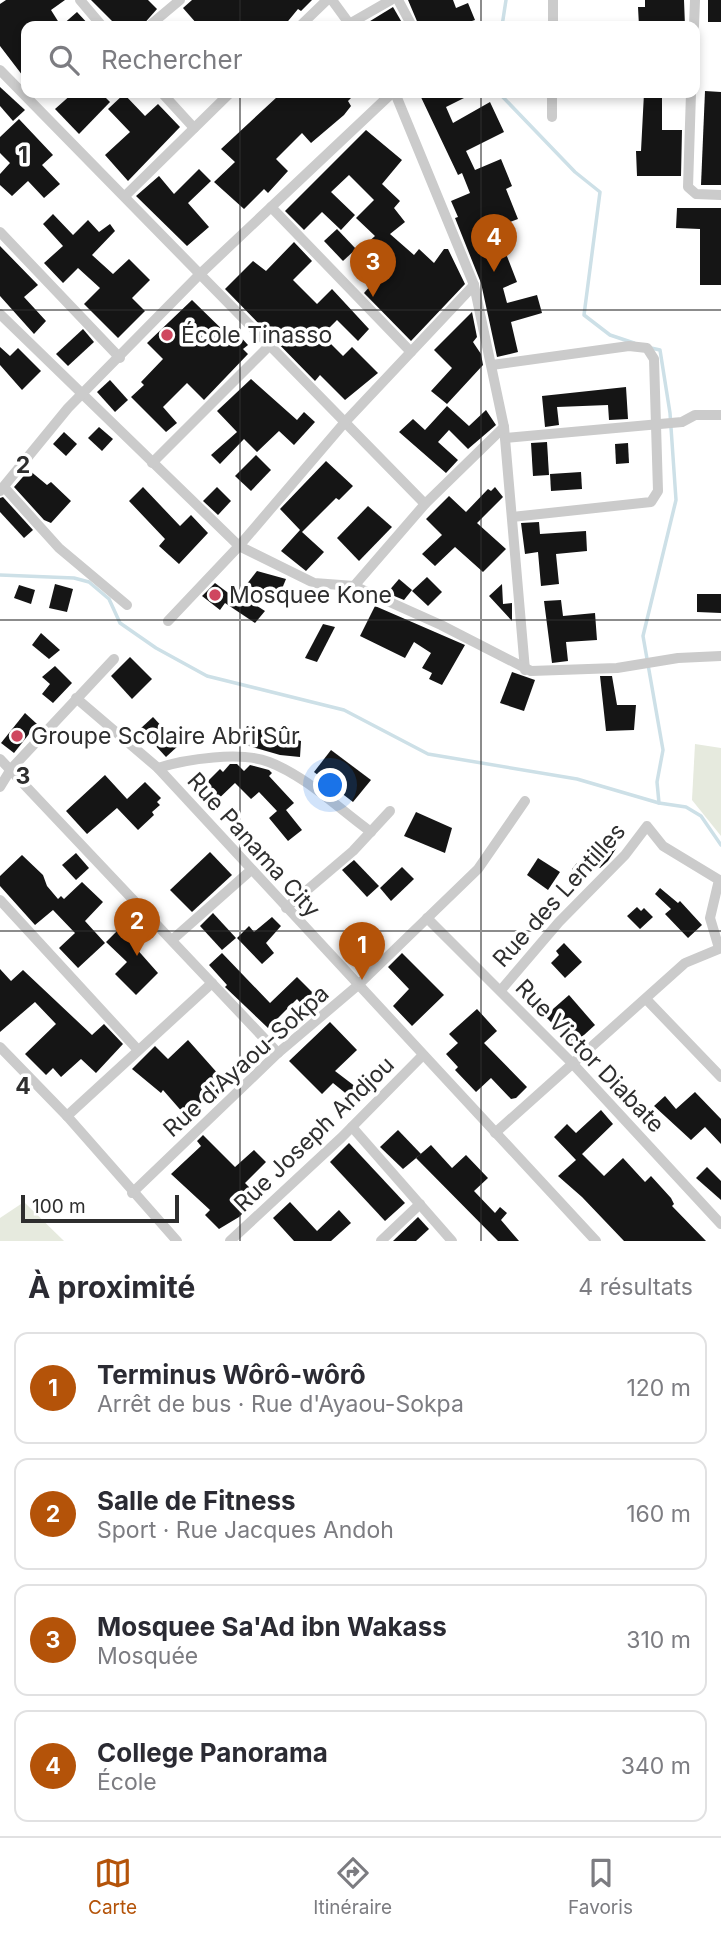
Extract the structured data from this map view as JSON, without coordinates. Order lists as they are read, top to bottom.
{
  "streets": {
    "street": [
      "Rue Panama City",
      "Rue des Lentilles",
      "Rue Victor Diabate",
      "Rue d'Ayaou-Sokpa",
      "Rue Joseph Andjou"
    ]
  },
  "crossings": [
    ["Rue Panama City", "Rue d'Ayaou-Sokpa"],
    ["Rue Panama City", "Rue Joseph Andjou"],
    ["Rue des Lentilles", "Rue Victor Diabate"],
    ["Rue Victor Diabate", "Rue d'Ayaou-Sokpa"]
  ],
  "places": ["École Tinasso", "Mosquee Kone", "Groupe Scolaire Abri Sûr"],
  "scale_bar": "100 m",
  "page": {
    "search": "Rechercher",
    "pins": [
      "4",
      "3",
      "2",
      "1"
    ],
    "scale": "100 m",
    "heading": ["À proximité", "4 résultats"],
    "list": [
      {
        "mark": "1",
        "name": "Terminus Wôrô-wôrô",
        "note": "Arrêt de bus · Rue d'Ayaou-Sokpa",
        "value": "120 m"
      },
      {
        "mark": "2",
        "name": "Salle de Fitness",
        "note": "Sport · Rue Jacques Andoh",
        "value": "160 m"
      },
      {
        "mark": "3",
        "name": "Mosquee Sa'Ad ibn Wakass",
        "note": "Mosquée",
        "value": "310 m"
      },
      {
        "mark": "4",
        "name": "College Panorama",
        "note": "École",
        "value": "340 m"
      }
    ],
    "nav": ["Carte", "Itinéraire", "Favoris"]
  },
  "grid": {
    "rows": [
      "1",
      "2",
      "3",
      "4"
    ]
  }
}
